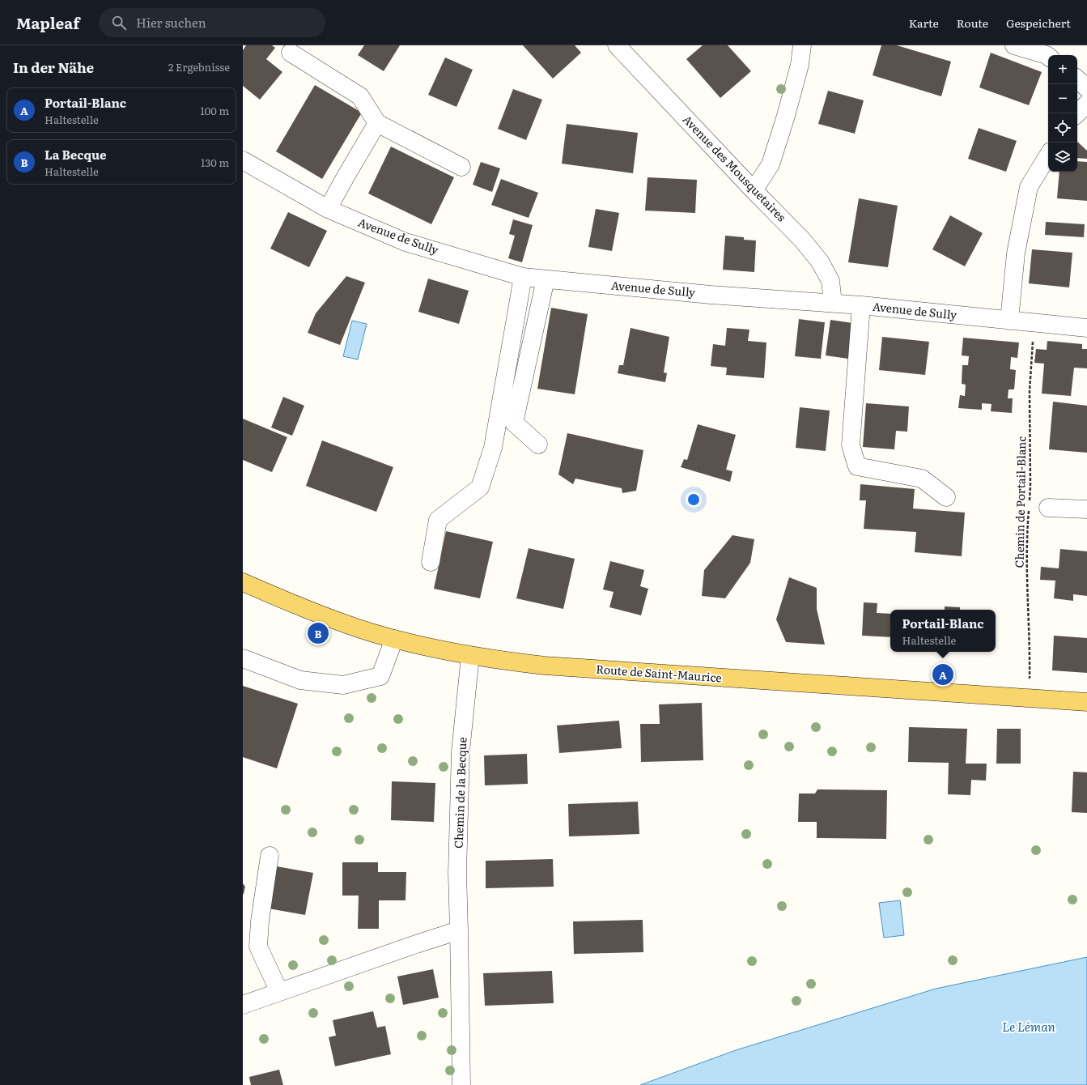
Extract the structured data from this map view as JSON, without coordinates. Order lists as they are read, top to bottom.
{
  "streets": {
    "main road": ["Route de Saint-Maurice"],
    "street": ["Avenue des Mousquetaires", "Avenue de Sully", "Chemin de la Becque"],
    "path": ["Chemin de Portail-Blanc"]
  },
  "crossings": [
    ["Avenue des Mousquetaires", "Avenue de Sully"],
    ["Avenue de Sully", "Chemin de Portail-Blanc"],
    ["Route de Saint-Maurice", "Chemin de la Becque"]
  ],
  "water": ["Le Léman"],
  "page": {
    "header": "Mapleaf",
    "search": "Hier suchen",
    "nav": ["Karte", "Route", "Gespeichert"],
    "heading": ["In der Nähe", "2 Ergebnisse"],
    "map_buttons": ["+", "−"],
    "list": [
      {
        "mark": "A",
        "name": "Portail-Blanc",
        "note": "Haltestelle",
        "value": "100 m"
      },
      {
        "mark": "B",
        "name": "La Becque",
        "note": "Haltestelle",
        "value": "130 m"
      }
    ],
    "popup": ["Portail-Blanc", "Haltestelle"],
    "pins": ["B", "A"]
  }
}
